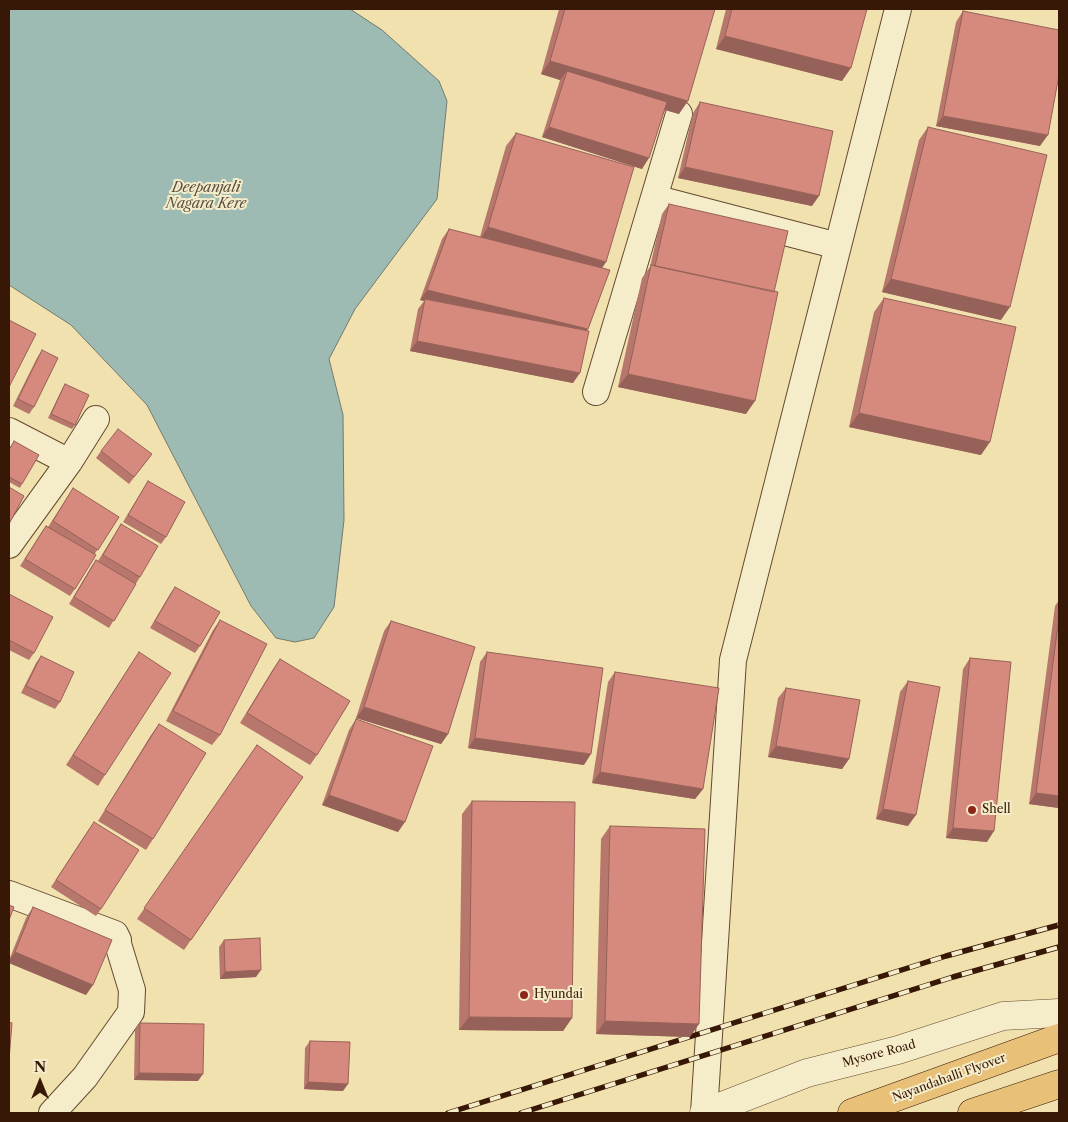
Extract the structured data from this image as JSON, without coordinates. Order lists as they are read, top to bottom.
{
  "streets": {
    "highway": ["Nayandahalli Flyover"],
    "street": ["Mysore Road"]
  },
  "water": ["Deepanjali Nagara Kere"],
  "places": ["Shell", "Hyundai"],
  "north": "top"
}
